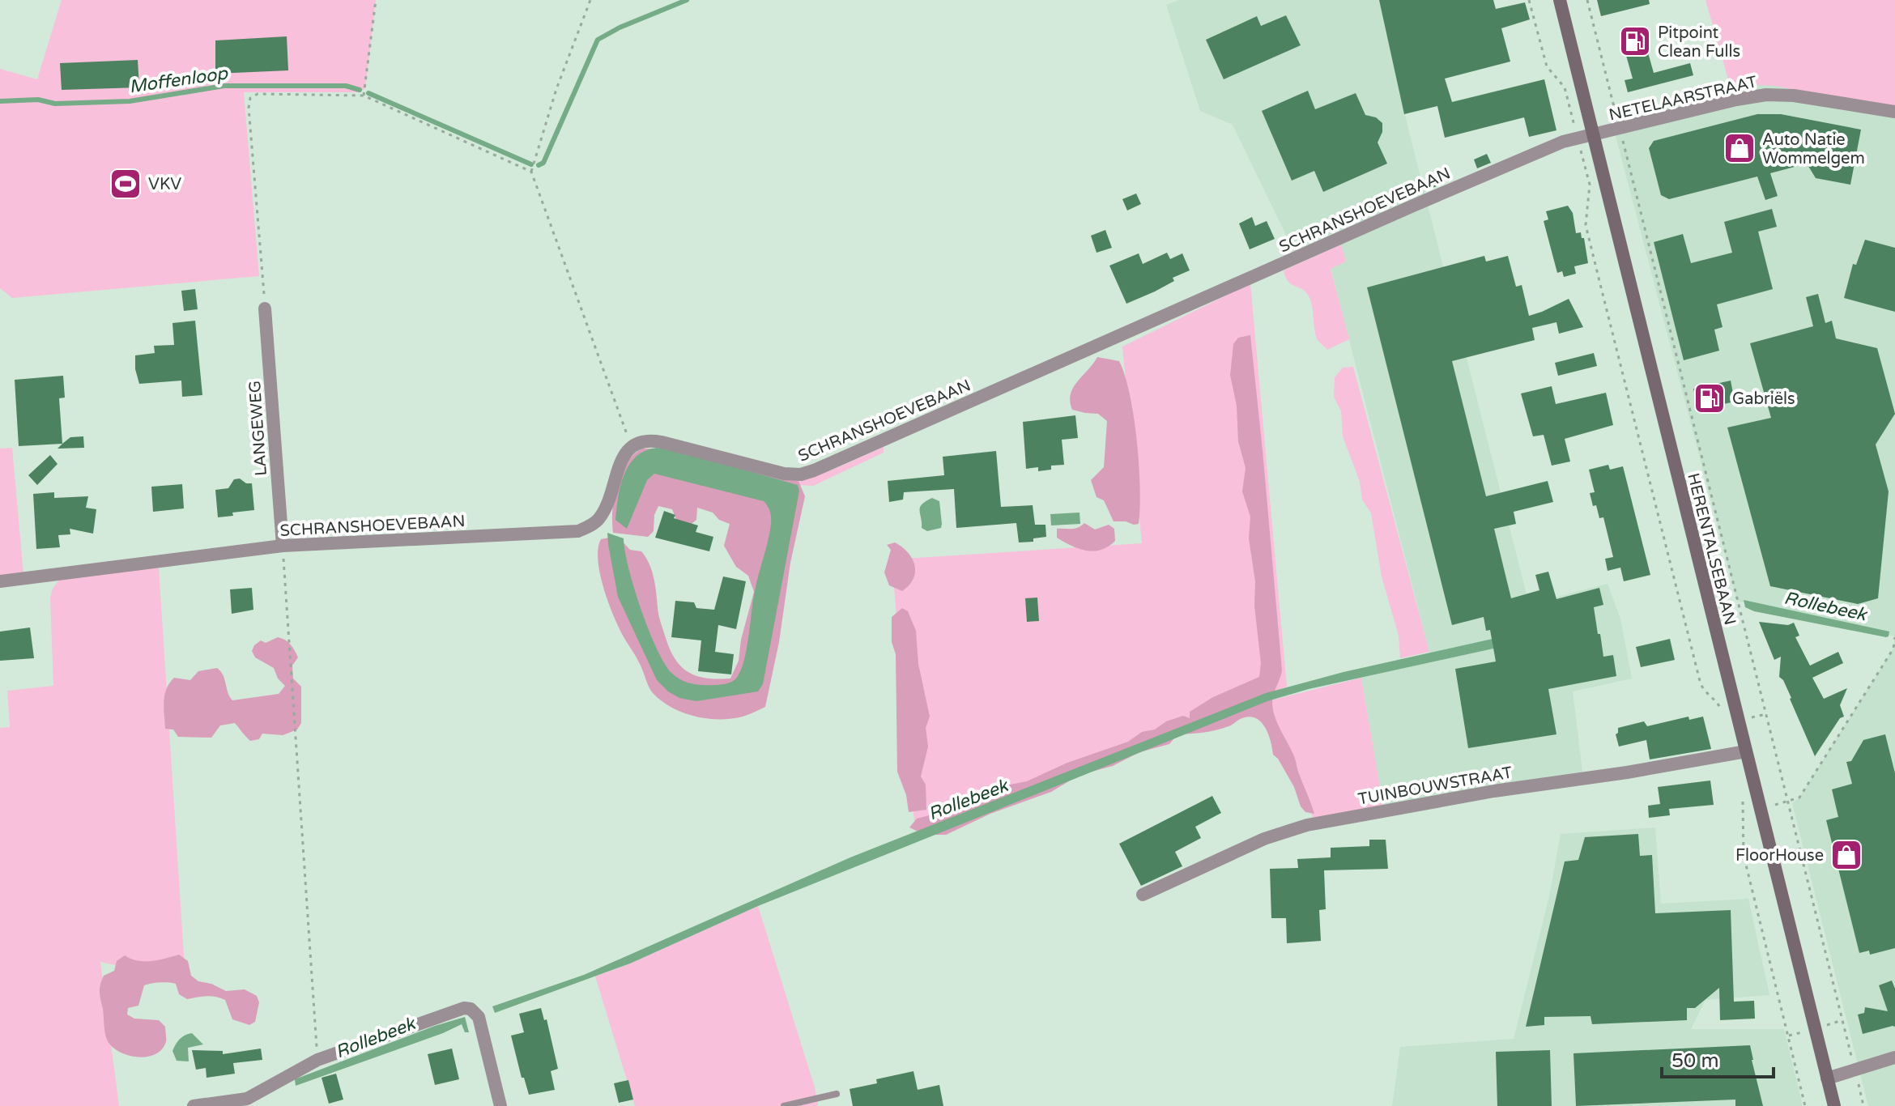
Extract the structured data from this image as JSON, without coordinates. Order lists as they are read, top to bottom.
{
  "streets": {
    "main road": ["HERENTALSEBAAN"],
    "street": [
      "NETELAARSTRAAT",
      "SCHRANSHOEVEBAAN",
      "LANGEWEG",
      "TUINBOUWSTRAAT"
    ]
  },
  "crossings": [
    ["NETELAARSTRAAT", "SCHRANSHOEVEBAAN"],
    ["NETELAARSTRAAT", "HERENTALSEBAAN"],
    ["SCHRANSHOEVEBAAN", "LANGEWEG"],
    ["SCHRANSHOEVEBAAN", "HERENTALSEBAAN"],
    ["HERENTALSEBAAN", "TUINBOUWSTRAAT"]
  ],
  "water": ["Moffenloop", "Rollebeek"],
  "places": {
    "fuel station": ["Pitpoint Clean Fulls", "Gabriëls"],
    "shop": ["Auto Natie Wommelgem", "FloorHouse"],
    "sports": ["VKV"]
  },
  "scale_bar": "50 m"
}
